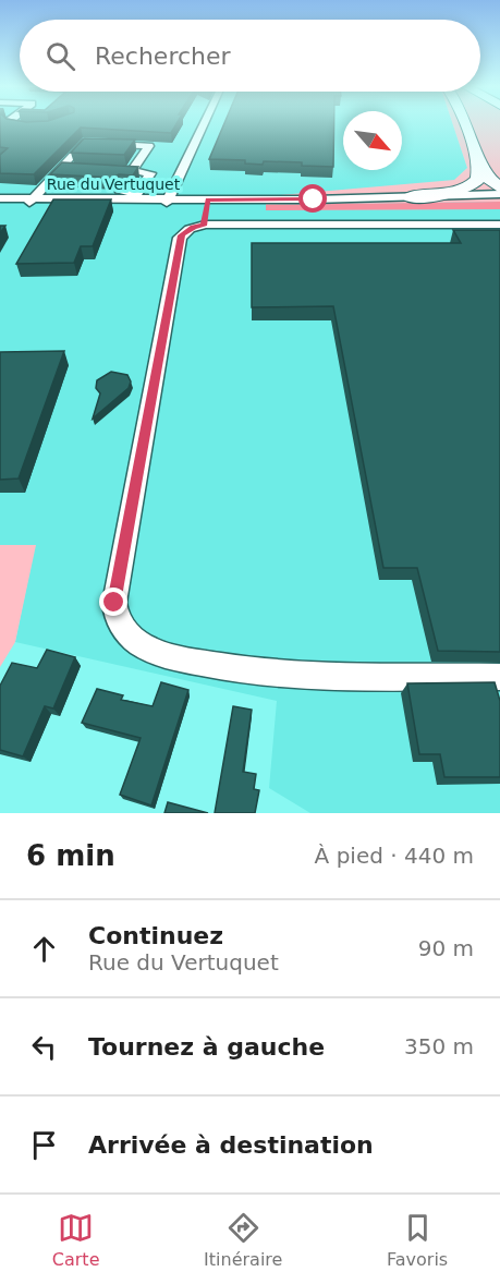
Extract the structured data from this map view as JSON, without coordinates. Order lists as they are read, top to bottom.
{
  "streets": {
    "street": ["Rue du Vertuquet"]
  },
  "north": "bottom right",
  "page": {
    "search": "Rechercher",
    "heading": ["6 min", "À pied · 440 m"],
    "list": [
      ["Continuez", "Rue du Vertuquet", "90 m"],
      ["Tournez à gauche", "350 m"],
      "Arrivée à destination"
    ],
    "nav": ["Carte", "Itinéraire", "Favoris"]
  }
}
